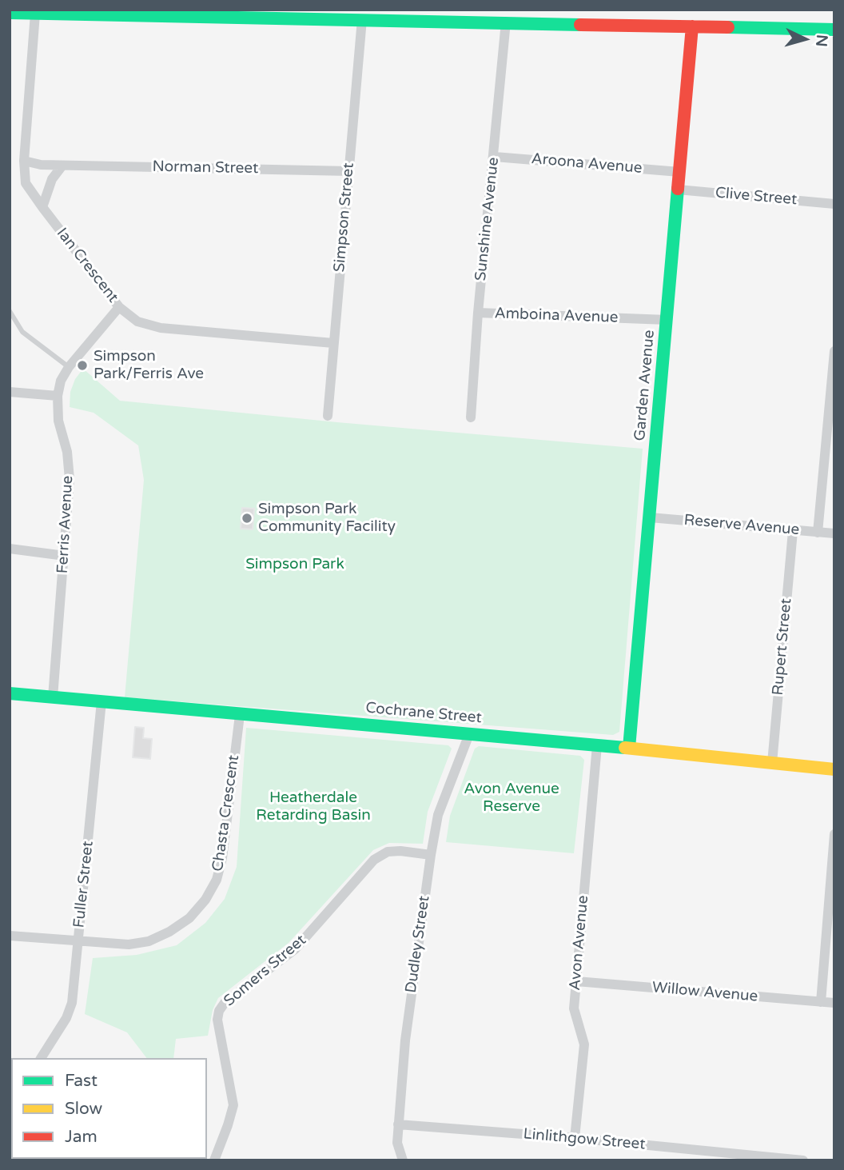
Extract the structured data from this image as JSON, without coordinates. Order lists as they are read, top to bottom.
{
  "streets": {
    "street": [
      "Aroona Avenue",
      "Norman Street",
      "Clive Street",
      "Simpson Street",
      "Sunshine Avenue",
      "Ian Crescent",
      "Amboina Avenue",
      "Garden Avenue",
      "Ferris Avenue",
      "Reserve Avenue",
      "Rupert Street",
      "Cochrane Street",
      "Chasta Crescent",
      "Fuller Street",
      "Avon Avenue",
      "Dudley Street",
      "Somers Street",
      "Willow Avenue",
      "Linlithgow Street"
    ]
  },
  "crossings": [
    ["Aroona Avenue", "Sunshine Avenue"],
    ["Aroona Avenue", "Garden Avenue"],
    ["Norman Street", "Simpson Street"],
    ["Norman Street", "Ian Crescent"],
    ["Clive Street", "Garden Avenue"],
    ["Simpson Street", "Ian Crescent"],
    ["Sunshine Avenue", "Amboina Avenue"],
    ["Ian Crescent", "Ferris Avenue"],
    ["Amboina Avenue", "Garden Avenue"],
    ["Garden Avenue", "Reserve Avenue"],
    ["Garden Avenue", "Cochrane Street"],
    ["Ferris Avenue", "Cochrane Street"],
    ["Reserve Avenue", "Rupert Street"],
    ["Rupert Street", "Cochrane Street"],
    ["Cochrane Street", "Chasta Crescent"],
    ["Cochrane Street", "Fuller Street"],
    ["Cochrane Street", "Avon Avenue"],
    ["Cochrane Street", "Dudley Street"],
    ["Chasta Crescent", "Fuller Street"],
    ["Avon Avenue", "Willow Avenue"],
    ["Avon Avenue", "Linlithgow Street"],
    ["Dudley Street", "Somers Street"],
    ["Dudley Street", "Linlithgow Street"]
  ],
  "parks": ["Simpson Park", "Avon Avenue Reserve", "Heatherdale Retarding Basin"],
  "places": ["Simpson Park/Ferris Ave", "Simpson Park Community Facility"],
  "legend": ["Fast", "Slow", "Jam"],
  "north": "right"
}
